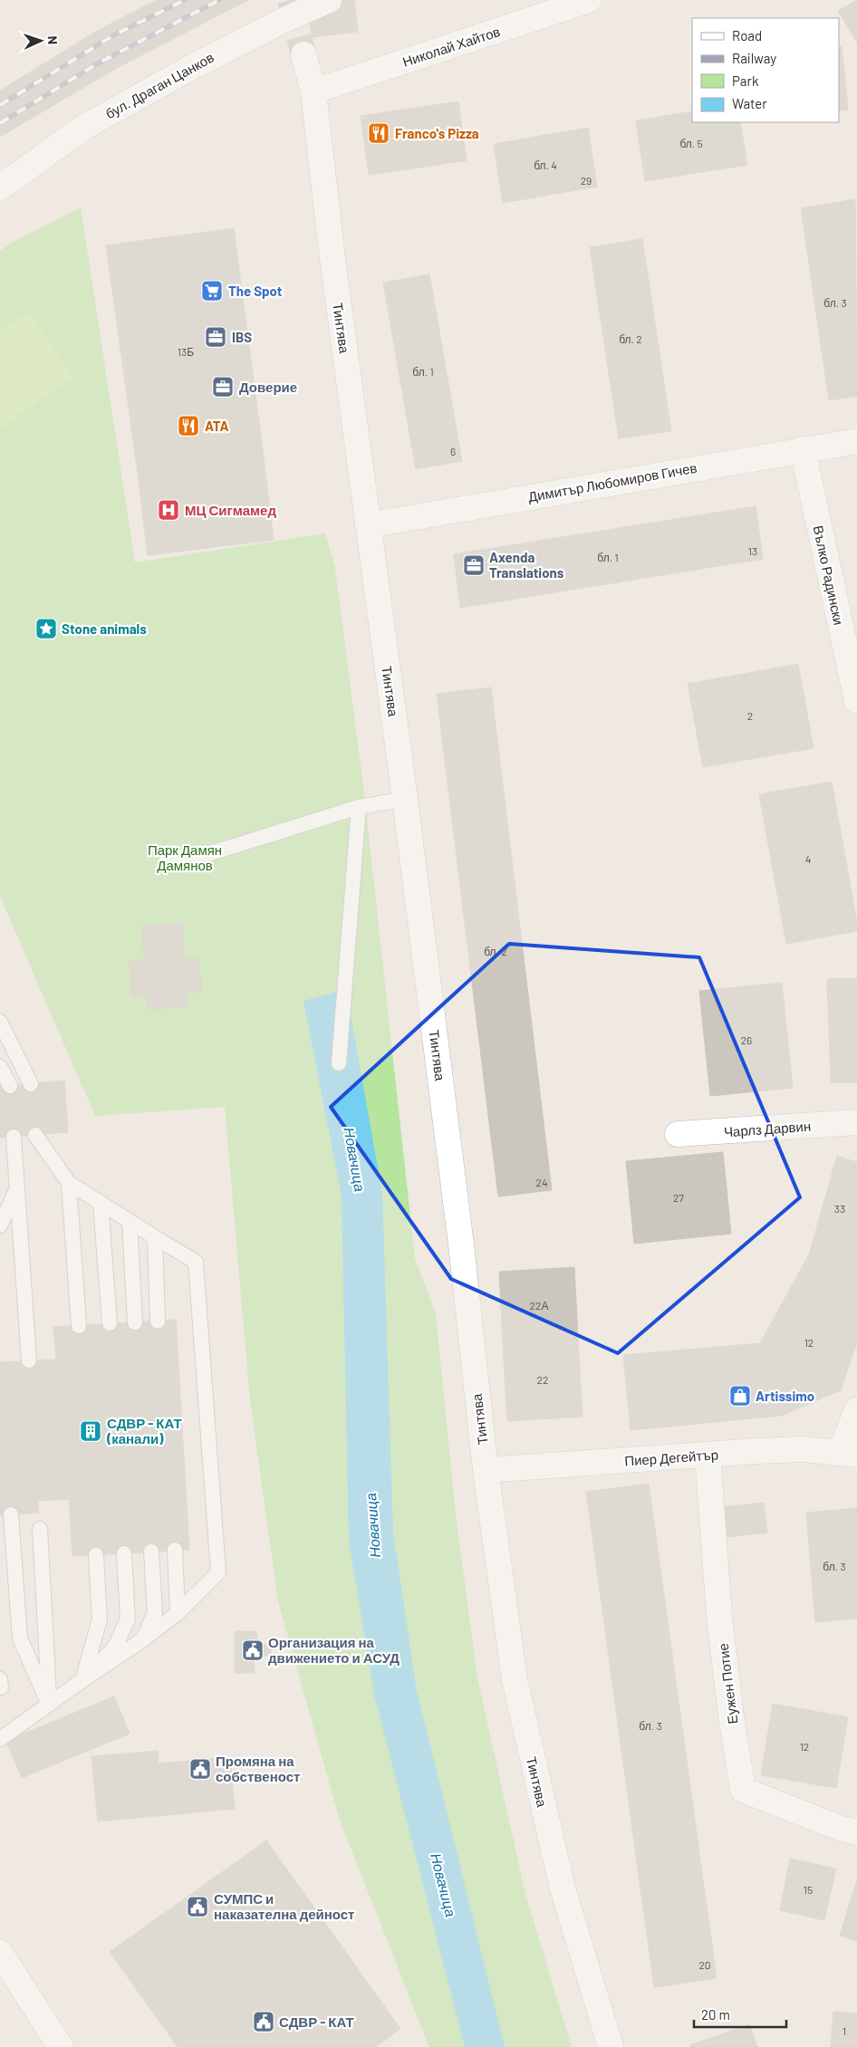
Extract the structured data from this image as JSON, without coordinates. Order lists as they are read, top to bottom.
{
  "streets": {
    "street": [
      "Николай Хайтов",
      "бул. Драган Цанков",
      "Тинтява",
      "Димитър Любомиров Гичев",
      "Вълко Радински",
      "Чарлз Дарвин",
      "Пиер Дегейтър",
      "Еужен Потие"
    ]
  },
  "crossings": [
    ["Николай Хайтов", "Тинтява"],
    ["Тинтява", "Димитър Любомиров Гичев"],
    ["Тинтява", "Пиер Дегейтър"],
    ["Димитър Любомиров Гичев", "Вълко Радински"],
    ["Пиер Дегейтър", "Еужен Потие"]
  ],
  "water": ["Новачица"],
  "parks": ["Парк Дамян Дамянов"],
  "places": {
    "restaurant": ["Franco's Pizza", "ATA"],
    "supermarket": ["The Spot"],
    "office": ["IBS", "Доверие", "Axenda Translations"],
    "hospital": ["МЦ Сигмамед"],
    "place": ["Stone animals"],
    "shop": ["Artissimo"],
    "building": ["СДВР - КАТ (канали)"],
    "public building": [
      "Организация на движението и АСУД",
      "Промяна на собственост",
      "СУМПС и наказателна дейност",
      "СДВР - КАТ"
    ]
  },
  "house_numbers": [
    "бл. 5",
    "бл. 4",
    "29",
    "бл. 3",
    "бл. 2",
    "13Б",
    "бл. 1",
    "6",
    "13",
    "бл. 1",
    "2",
    "4",
    "бл. 2",
    "26",
    "24",
    "27",
    "33",
    "22А",
    "12",
    "22",
    "бл. 3",
    "бл. 3",
    "12",
    "15",
    "20",
    "1"
  ],
  "legend": [
    "Road",
    "Railway",
    "Park",
    "Water"
  ],
  "scale_bar": "20 m",
  "north": "right"
}
